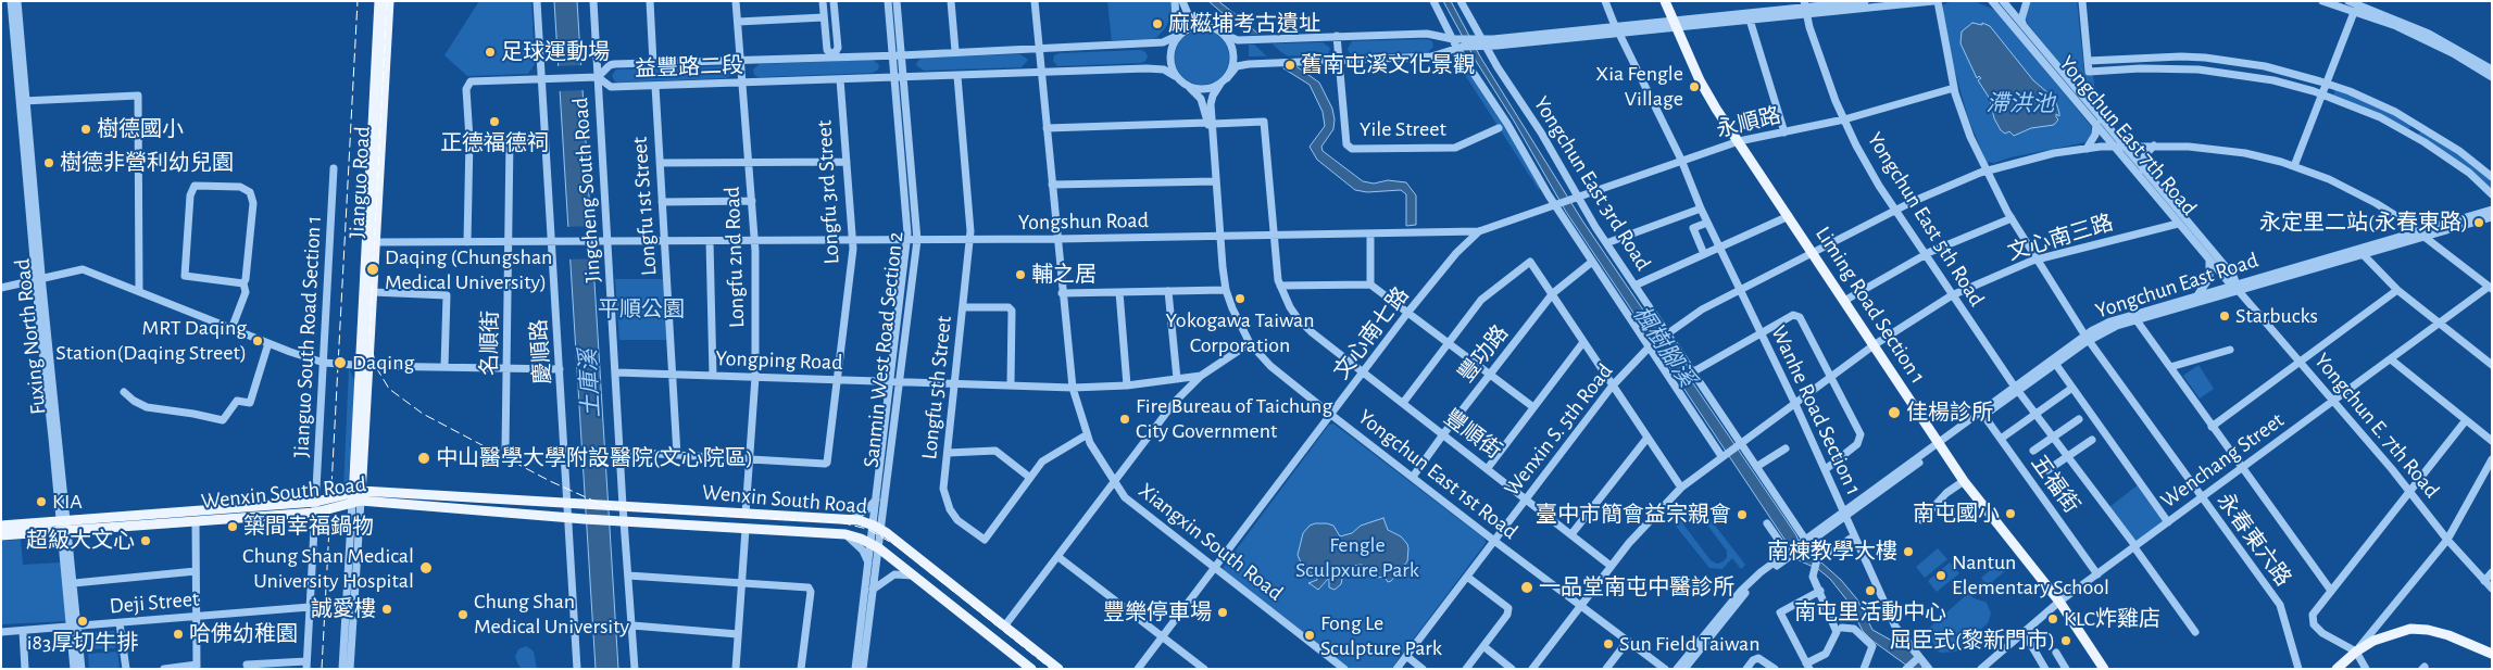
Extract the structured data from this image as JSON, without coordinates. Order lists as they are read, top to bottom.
{
  "streets": {
    "main road": ["Jianguo Road", "Liming Road Section 1", "Wenxin South Road"],
    "street": [
      "益豐路二段",
      "永順路",
      "Yile Street",
      "Yongchun East 7th Road",
      "Yongchun East 3rd Road",
      "Jingcheng South Road",
      "Longfu 3rd Street",
      "Longfu 1st Street",
      "Yongchun East 5th Road",
      "Yongshun Road",
      "文心南三路",
      "Longfu 2nd Road",
      "Yongchun East Road",
      "文心南七路",
      "Fuxing North Road",
      "Jianguo South Road Section 1",
      "名順街",
      "Sanmin West Road Section 2",
      "慶順路",
      "豐功路",
      "Yongping Road",
      "Longfu 5th Street",
      "Wanhe Road Section 1",
      "Yongchun E. 7th Road",
      "Wenxin S. 5th Road",
      "豐順街",
      "Wenchang Street",
      "Yongchun East 1st Road",
      "五福街",
      "永春東六路",
      "Xiangxin South Road",
      "Deji Street"
    ]
  },
  "crossings": [
    ["益豐路二段", "Jingcheng South Road"],
    ["益豐路二段", "Longfu 3rd Street"],
    ["益豐路二段", "Longfu 1st Street"],
    ["益豐路二段", "Longfu 2nd Road"],
    ["益豐路二段", "Sanmin West Road Section 2"],
    ["益豐路二段", "Longfu 5th Street"],
    ["益豐路二段", "Yongchun East 1st Road"],
    ["益豐路二段", "Xiangxin South Road"],
    ["永順路", "Yongchun East 3rd Road"],
    ["永順路", "Yongchun East 5th Road"],
    ["永順路", "Yongshun Road"],
    ["永順路", "Liming Road Section 1"],
    ["永順路", "Wanhe Road Section 1"],
    ["永順路", "永春東六路"],
    ["Yongchun East 7th Road", "文心南三路"],
    ["Yongchun East 7th Road", "Yongchun East Road"],
    ["Yongchun East 7th Road", "Yongchun E. 7th Road"],
    ["Yongchun East 7th Road", "Wenxin S. 5th Road"],
    ["Yongchun East 3rd Road", "文心南三路"],
    ["Yongchun East 3rd Road", "Yongchun East Road"],
    ["Yongchun East 3rd Road", "Wenxin S. 5th Road"],
    ["Jingcheng South Road", "Yongshun Road"],
    ["Jingcheng South Road", "Yongping Road"],
    ["Jingcheng South Road", "Wenxin South Road"],
    ["Longfu 3rd Street", "Yongshun Road"],
    ["Longfu 3rd Street", "Longfu 2nd Road"],
    ["Longfu 3rd Street", "Yongping Road"],
    ["Longfu 1st Street", "Yongshun Road"],
    ["Longfu 1st Street", "Yongping Road"],
    ["Yongchun East 5th Road", "文心南三路"],
    ["Yongchun East 5th Road", "Yongchun East Road"],
    ["Yongchun East 5th Road", "Wenxin S. 5th Road"],
    ["Yongchun East 5th Road", "Wenchang Street"],
    ["Yongshun Road", "Longfu 2nd Road"],
    ["Yongshun Road", "文心南七路"],
    ["Yongshun Road", "Sanmin West Road Section 2"],
    ["Yongshun Road", "慶順路"],
    ["Yongshun Road", "Longfu 5th Street"],
    ["Yongshun Road", "Yongchun East 1st Road"],
    ["Yongshun Road", "Xiangxin South Road"],
    ["文心南三路", "Liming Road Section 1"],
    ["文心南三路", "Wanhe Road Section 1"],
    ["文心南三路", "豐順街"],
    ["文心南三路", "Yongchun East 1st Road"],
    ["文心南三路", "永春東六路"],
    ["Longfu 2nd Road", "Yongping Road"],
    ["Longfu 2nd Road", "Wenxin South Road"],
    ["Yongchun East Road", "Liming Road Section 1"],
    ["Yongchun East Road", "Wanhe Road Section 1"],
    ["Yongchun East Road", "Yongchun E. 7th Road"],
    ["Yongchun East Road", "Wenxin S. 5th Road"],
    ["Yongchun East Road", "五福街"],
    ["Yongchun East Road", "永春東六路"],
    ["Liming Road Section 1", "Wenxin S. 5th Road"],
    ["Liming Road Section 1", "Wenchang Street"],
    ["文心南七路", "豐順街"],
    ["文心南七路", "Yongchun East 1st Road"],
    ["文心南七路", "Xiangxin South Road"],
    ["Fuxing North Road", "Wenxin South Road"],
    ["Fuxing North Road", "Deji Street"],
    ["Jianguo South Road Section 1", "Wenxin South Road"],
    ["Jianguo South Road Section 1", "Deji Street"],
    ["Sanmin West Road Section 2", "Yongping Road"],
    ["Sanmin West Road Section 2", "Wenxin South Road"],
    ["慶順路", "Wenxin South Road"],
    ["豐功路", "豐順街"],
    ["豐功路", "Yongchun East 1st Road"],
    ["Yongping Road", "Longfu 5th Street"],
    ["Yongping Road", "Xiangxin South Road"],
    ["Longfu 5th Street", "Xiangxin South Road"],
    ["Wanhe Road Section 1", "Wenxin S. 5th Road"],
    ["Yongchun E. 7th Road", "Wenchang Street"],
    ["Wenxin S. 5th Road", "豐順街"],
    ["Wenxin S. 5th Road", "Wenchang Street"],
    ["Wenxin S. 5th Road", "Yongchun East 1st Road"],
    ["Wenxin S. 5th Road", "永春東六路"],
    ["Wenchang Street", "五福街"],
    ["Wenchang Street", "永春東六路"]
  ],
  "water": ["滯洪池", "楓樹腳溪", "土庫溪"],
  "parks": ["平順公園", "Fengle Sculpxure Park"],
  "places": [
    "麻糍埔考古遺址",
    "足球運動場",
    "舊南屯溪文化景觀",
    "Xia Fengle Village",
    "正德福德祠",
    "樹德國小",
    "樹德非營利幼兒園",
    "永定里二站(永春東路)",
    "Daqing (Chungshan Medical University)",
    "輔之居",
    "Yokogawa Taiwan Corporation",
    "Starbucks",
    "MRT Daqing Station(Daqing Street)",
    "Daqing",
    "佳楊診所",
    "Fire Bureau of Taichung City Government",
    "中山醫學大學附設醫院(文心院區)",
    "KIA",
    "南屯國小",
    "臺中市簡會益宗親會",
    "築間幸福鍋物",
    "超級大文心",
    "南棟教學大樓",
    "Chung Shan Medical University Hospital",
    "Nantun Elementary School",
    "一品堂南屯中醫診所",
    "南屯里活動中心",
    "誠愛樓",
    "豐樂停車場",
    "Chung Shan Medical University",
    "KLC炸雞店",
    "i83厚切牛排",
    "哈佛幼稚園",
    "Fong Le Sculpture Park",
    "屈臣式(黎新門市)",
    "Sun Field Taiwan"
  ]
}
